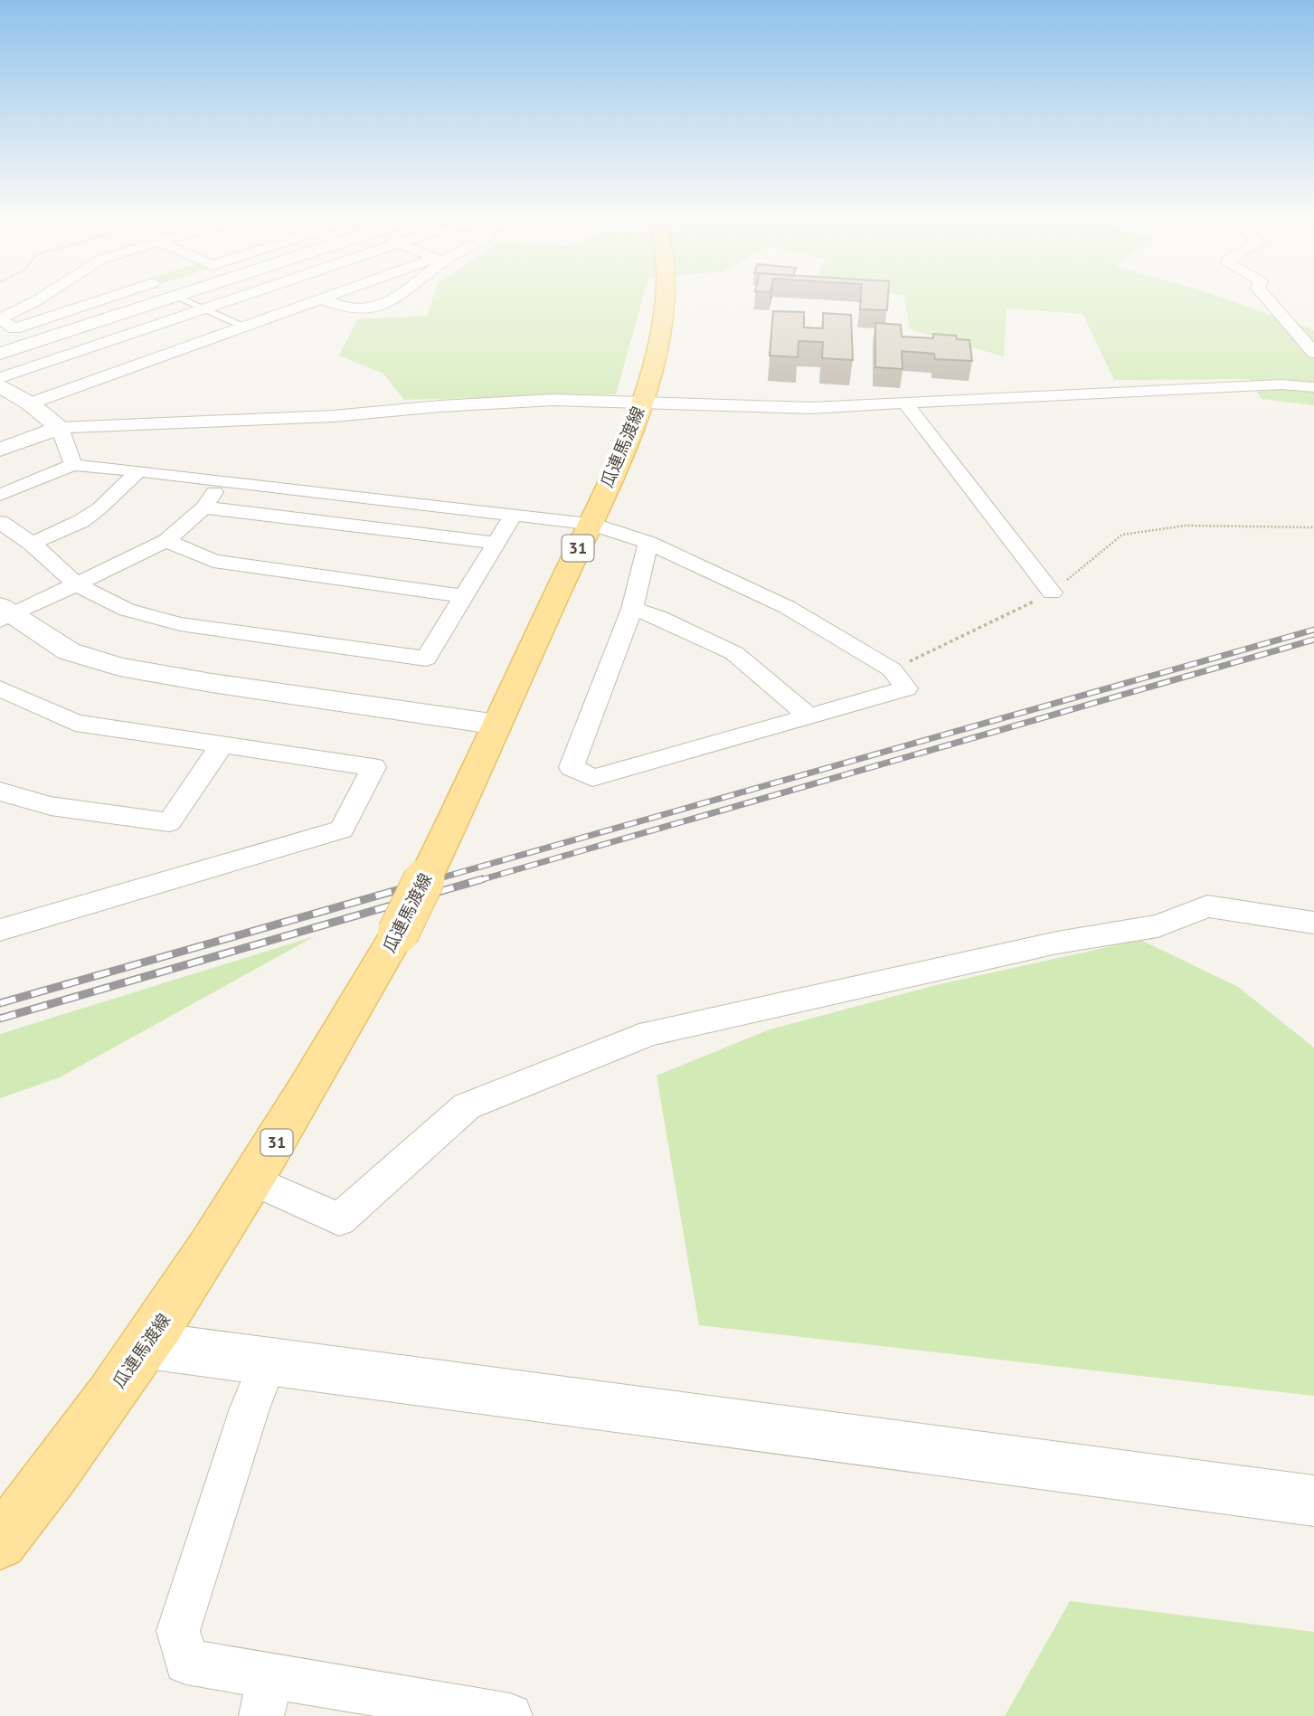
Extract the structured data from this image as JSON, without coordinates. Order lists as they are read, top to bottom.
{
  "streets": {
    "main road": ["瓜連馬渡線", "31"]
  }
}
